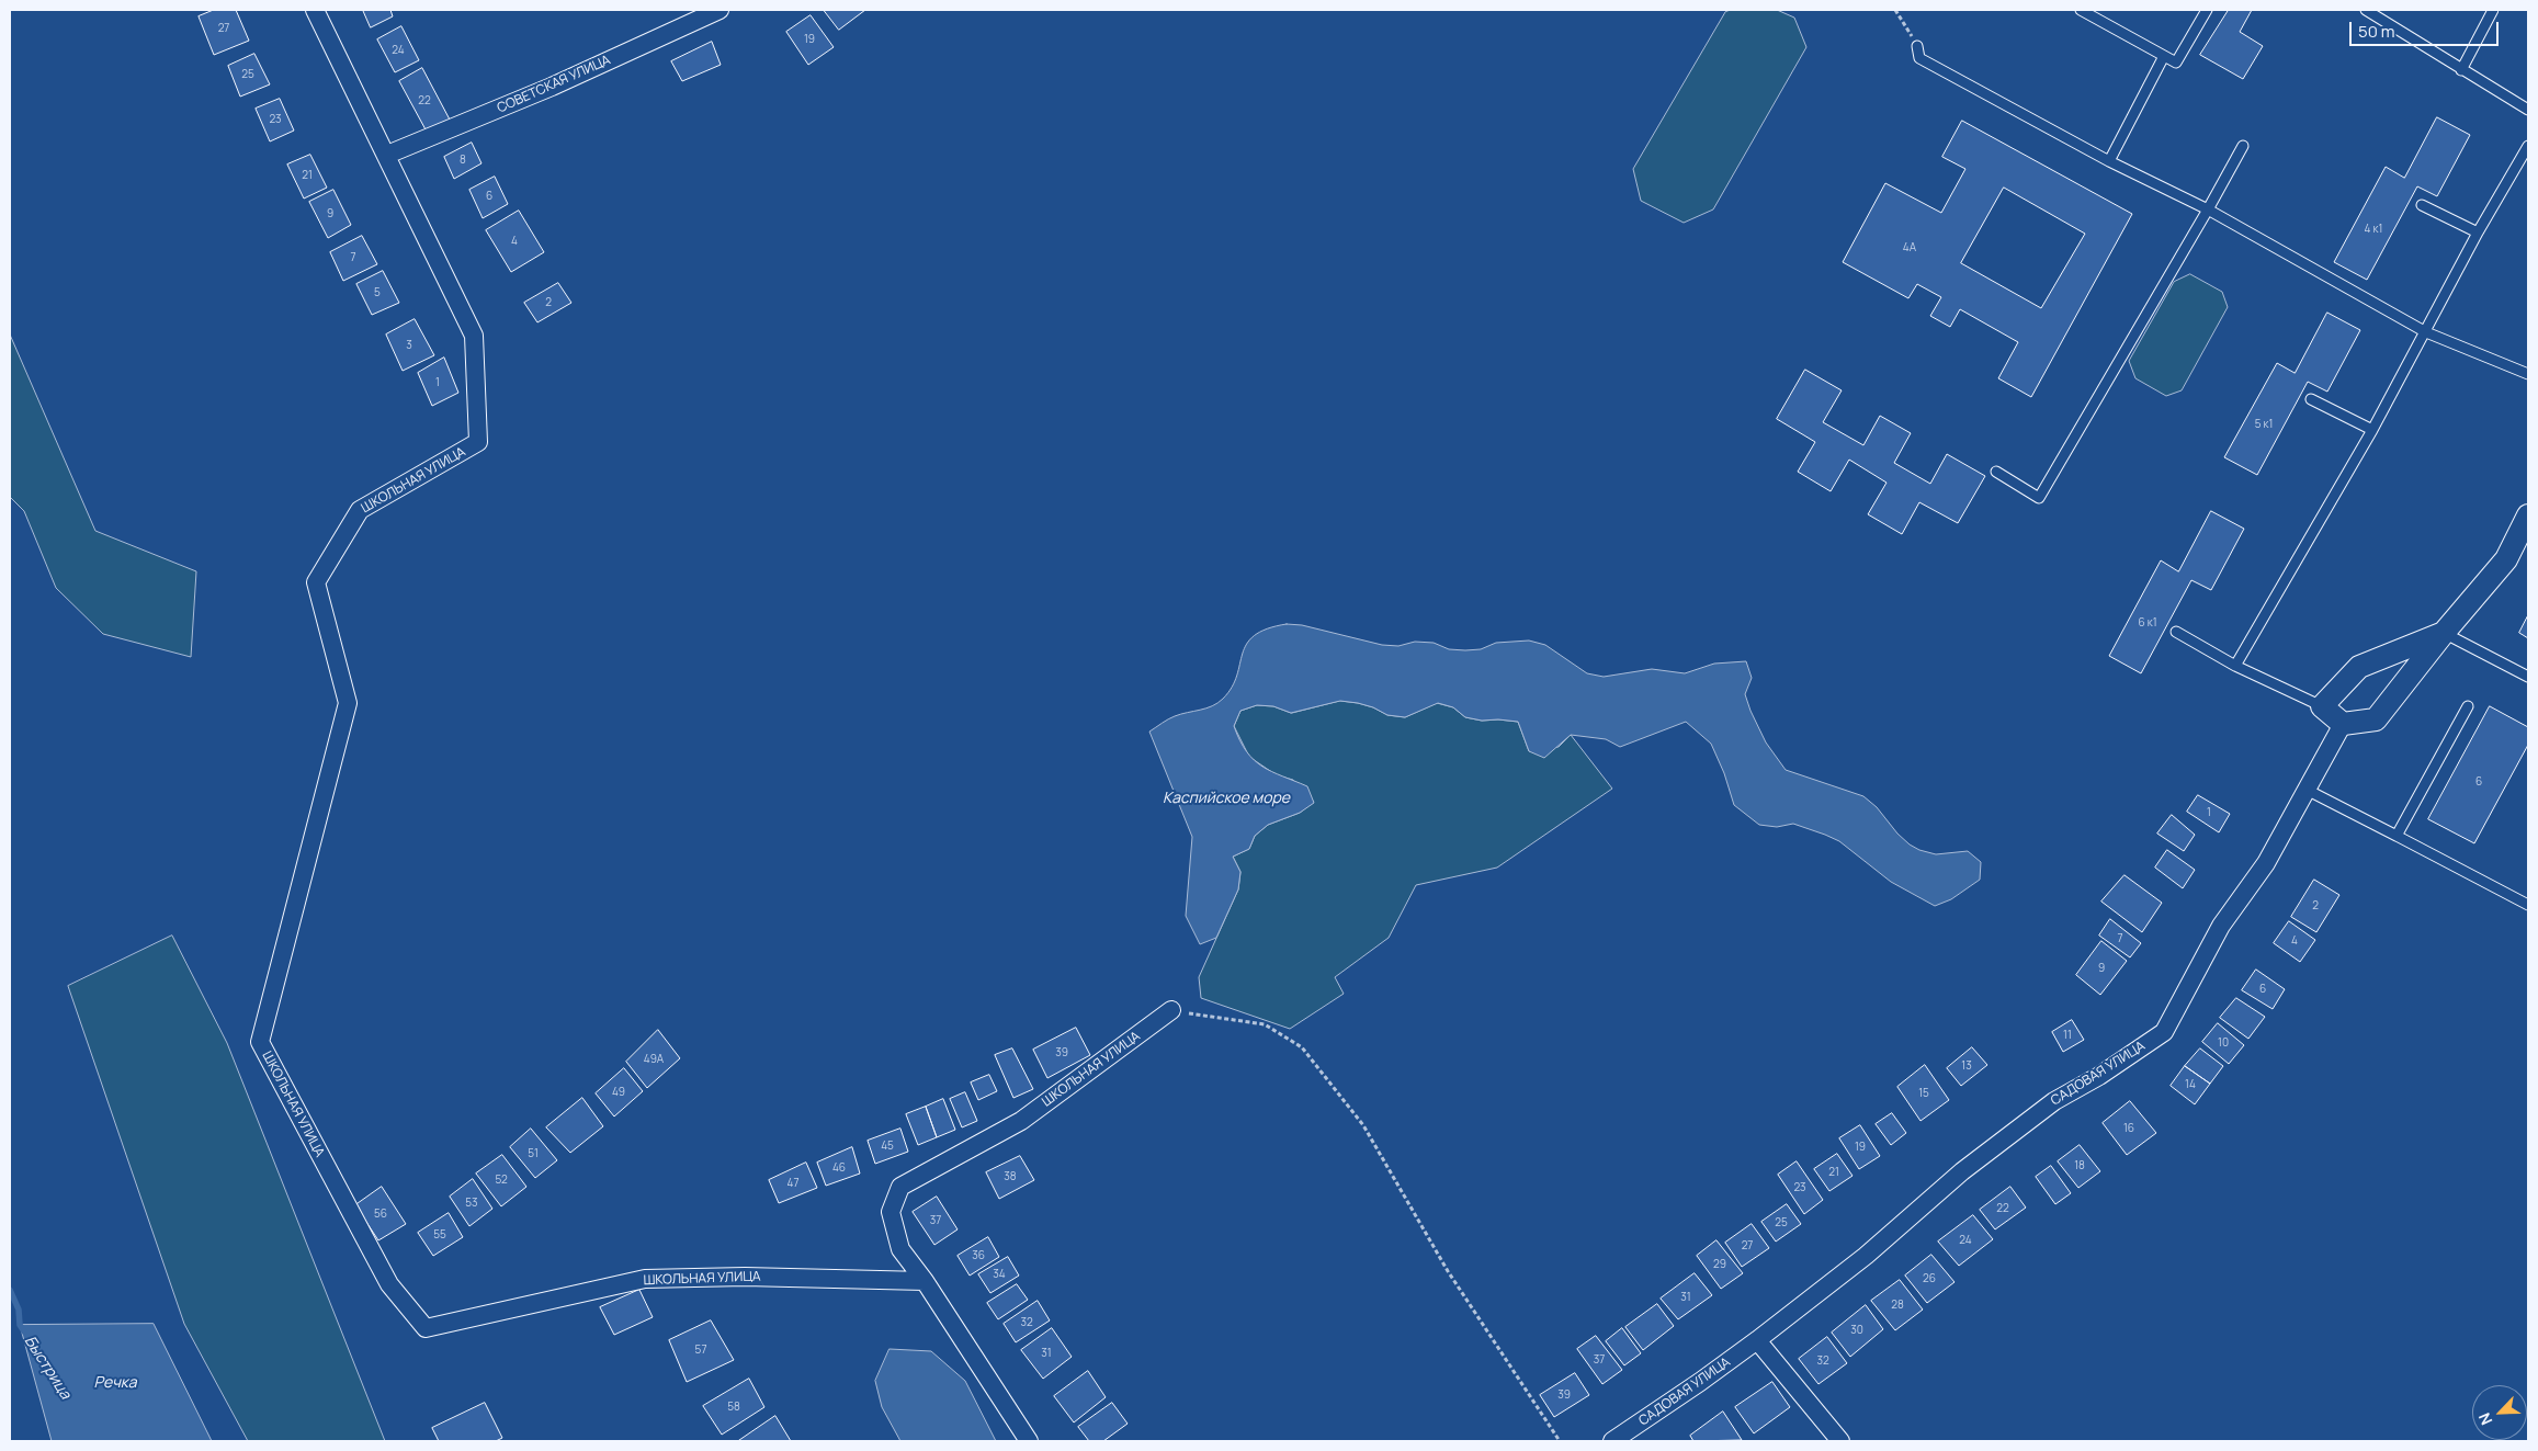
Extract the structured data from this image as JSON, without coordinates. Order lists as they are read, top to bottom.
{
  "streets": {
    "street": ["СОВЕТСКАЯ УЛИЦА", "ШКОЛЬНАЯ УЛИЦА", "САДОВАЯ УЛИЦА"]
  },
  "crossings": [
    ["СОВЕТСКАЯ УЛИЦА", "ШКОЛЬНАЯ УЛИЦА"]
  ],
  "water": ["Каспийское море", "Быстрица", "Речка"],
  "house_numbers": [
    "27",
    "19",
    "24",
    "25",
    "22",
    "23",
    "8",
    "21",
    "6",
    "9",
    "4 к1",
    "4",
    "4А",
    "7",
    "5",
    "2",
    "3",
    "1",
    "5 к1",
    "6 к1",
    "6",
    "1",
    "2",
    "7",
    "4",
    "9",
    "6",
    "11",
    "10",
    "39",
    "49А",
    "13",
    "14",
    "49",
    "15",
    "16",
    "45",
    "19",
    "51",
    "18",
    "46",
    "21",
    "38",
    "52",
    "47",
    "23",
    "53",
    "22",
    "56",
    "37",
    "25",
    "55",
    "24",
    "27",
    "36",
    "29",
    "34",
    "26",
    "31",
    "28",
    "32",
    "30",
    "57",
    "31",
    "37",
    "32",
    "39",
    "58"
  ],
  "scale_bar": "50 m",
  "north": "bottom left"
}
